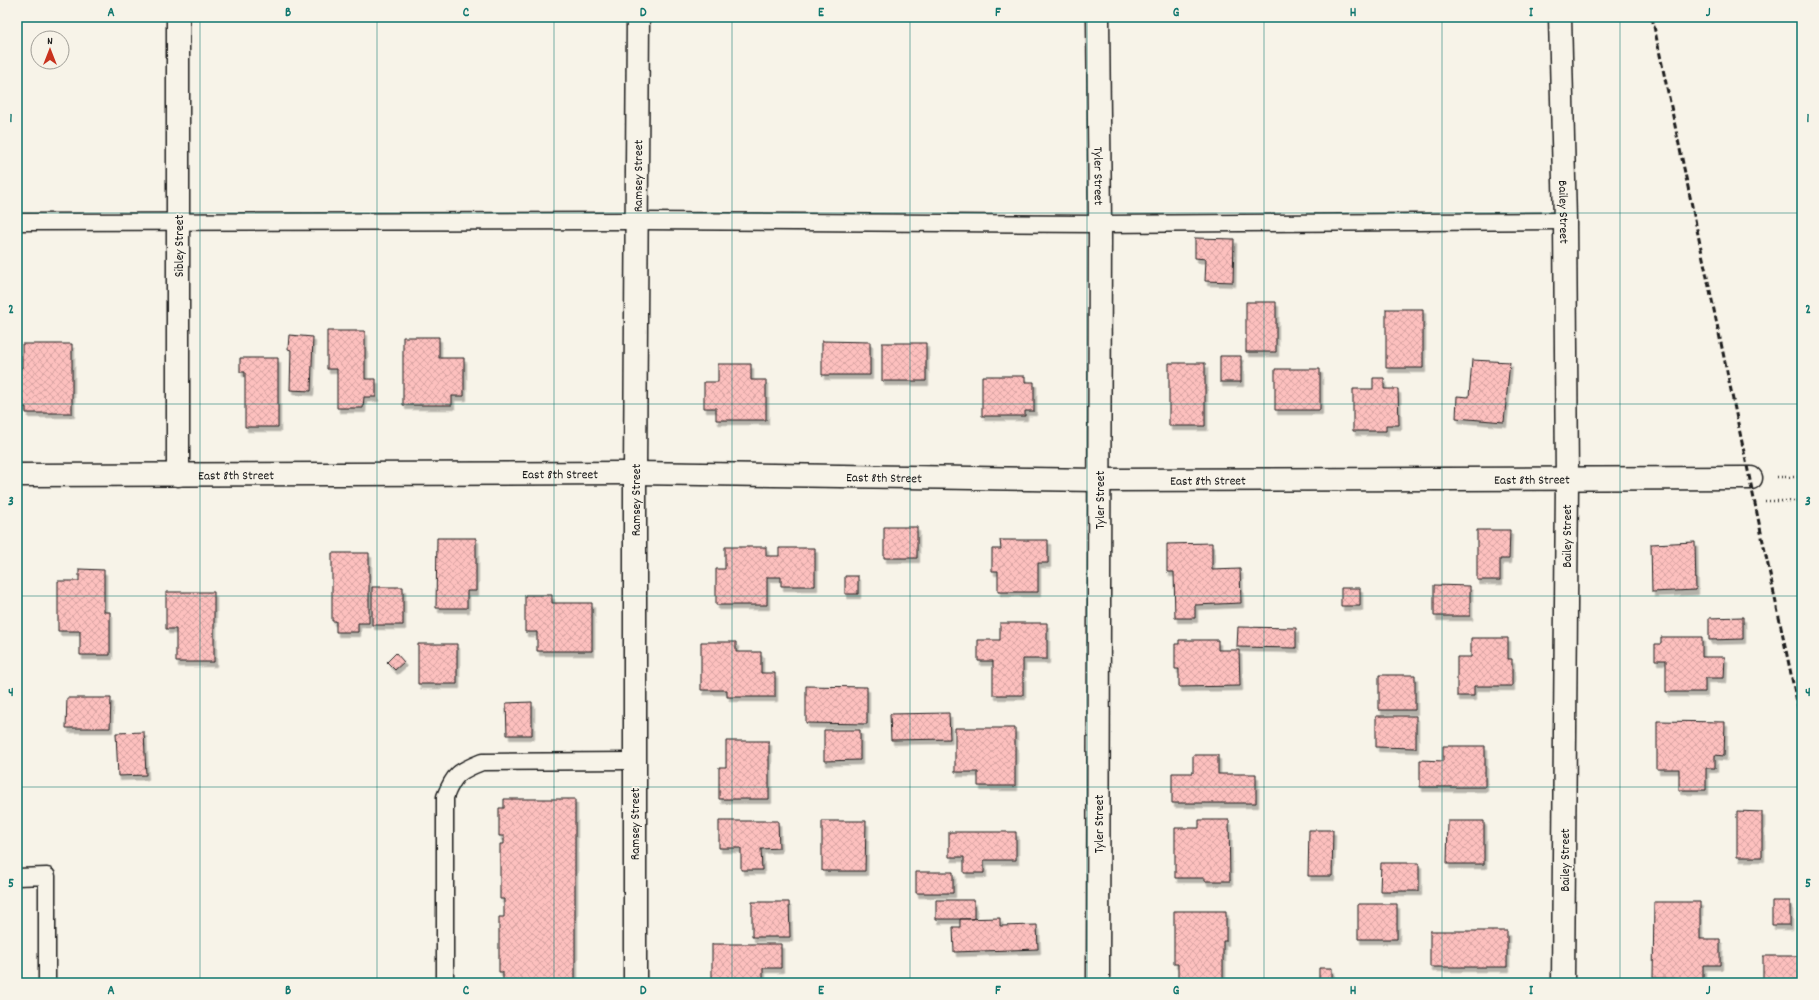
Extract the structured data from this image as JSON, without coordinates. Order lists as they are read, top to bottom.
{
  "streets": {
    "street": [
      "Ramsey Street",
      "Tyler Street",
      "Bailey Street",
      "Sibley Street",
      "East 8th Street"
    ]
  },
  "crossings": [
    ["Ramsey Street", "East 8th Street"],
    ["Tyler Street", "East 8th Street"],
    ["Bailey Street", "East 8th Street"],
    ["Sibley Street", "East 8th Street"]
  ],
  "north": "top",
  "grid": {
    "columns": [
      "A",
      "B",
      "C",
      "D",
      "E",
      "F",
      "G",
      "H",
      "I",
      "J"
    ],
    "rows": [
      "1",
      "2",
      "3",
      "4",
      "5"
    ]
  }
}
